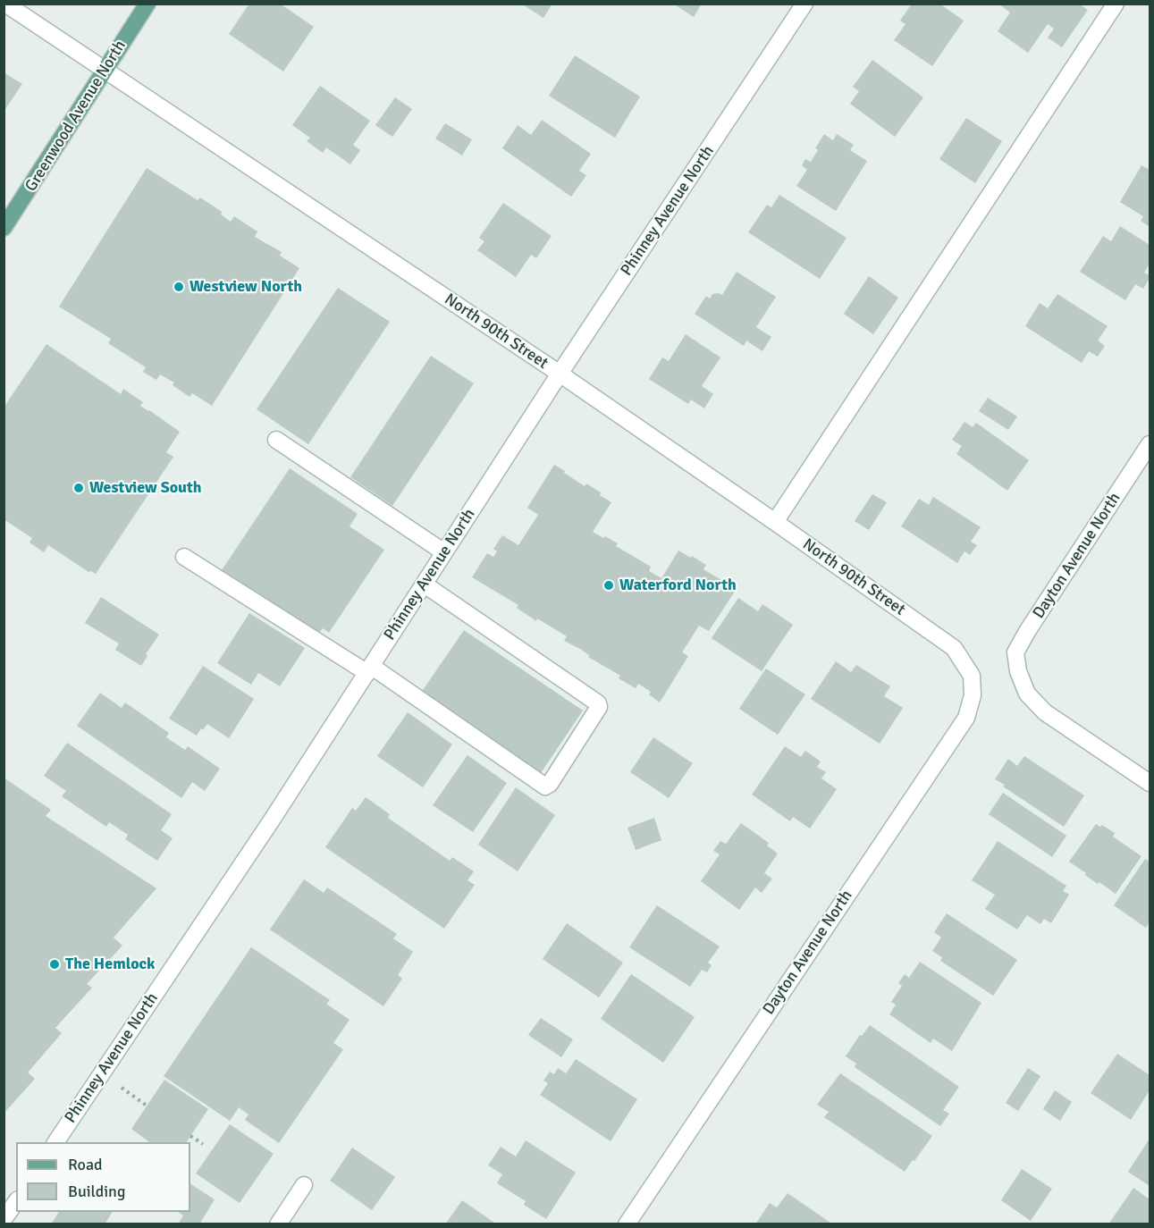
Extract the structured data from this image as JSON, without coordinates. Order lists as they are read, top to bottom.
{
  "streets": {
    "main road": ["Greenwood Avenue North"],
    "street": ["Phinney Avenue North", "North 90th Street", "Dayton Avenue North"]
  },
  "crossings": [
    ["Greenwood Avenue North", "North 90th Street"],
    ["Phinney Avenue North", "North 90th Street"],
    ["North 90th Street", "Dayton Avenue North"]
  ],
  "places": [
    "Westview North",
    "Westview South",
    "Waterford North",
    "The Hemlock"
  ],
  "legend": ["Road", "Building"]
}
